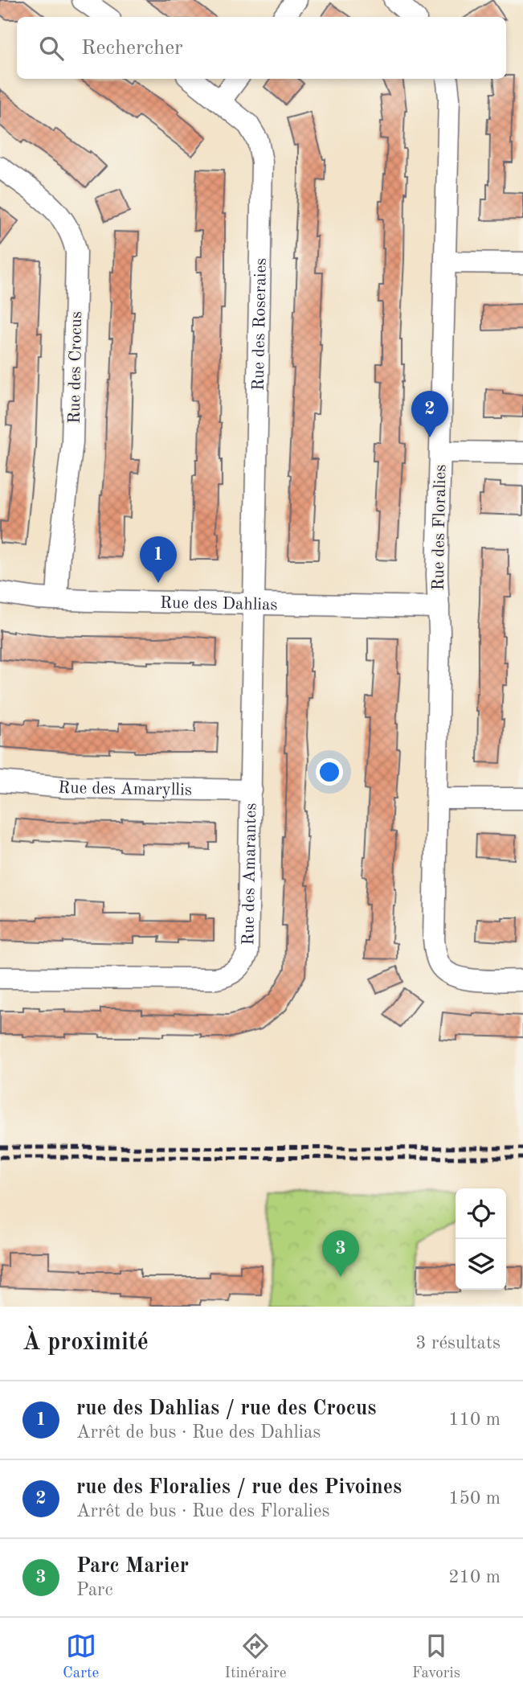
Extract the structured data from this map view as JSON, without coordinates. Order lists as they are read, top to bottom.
{
  "streets": {
    "street": [
      "Rue des Roseraies",
      "Rue des Crocus",
      "Rue des Floralies",
      "Rue des Dahlias",
      "Rue des Amaryllis",
      "Rue des Amarantes"
    ]
  },
  "crossings": [
    ["Rue des Roseraies", "Rue des Dahlias"],
    ["Rue des Roseraies", "Rue des Amarantes"],
    ["Rue des Crocus", "Rue des Dahlias"],
    ["Rue des Floralies", "Rue des Dahlias"],
    ["Rue des Dahlias", "Rue des Amarantes"],
    ["Rue des Amaryllis", "Rue des Amarantes"]
  ],
  "page": {
    "search": "Rechercher",
    "pins": ["2", "1", "3"],
    "heading": ["À proximité", "3 résultats"],
    "list": [
      {
        "mark": "1",
        "name": "rue des Dahlias / rue des Crocus",
        "note": "Arrêt de bus · Rue des Dahlias",
        "value": "110 m"
      },
      {
        "mark": "2",
        "name": "rue des Floralies / rue des Pivoines",
        "note": "Arrêt de bus · Rue des Floralies",
        "value": "150 m"
      },
      {
        "mark": "3",
        "name": "Parc Marier",
        "note": "Parc",
        "value": "210 m"
      }
    ],
    "nav": ["Carte", "Itinéraire", "Favoris"]
  }
}
